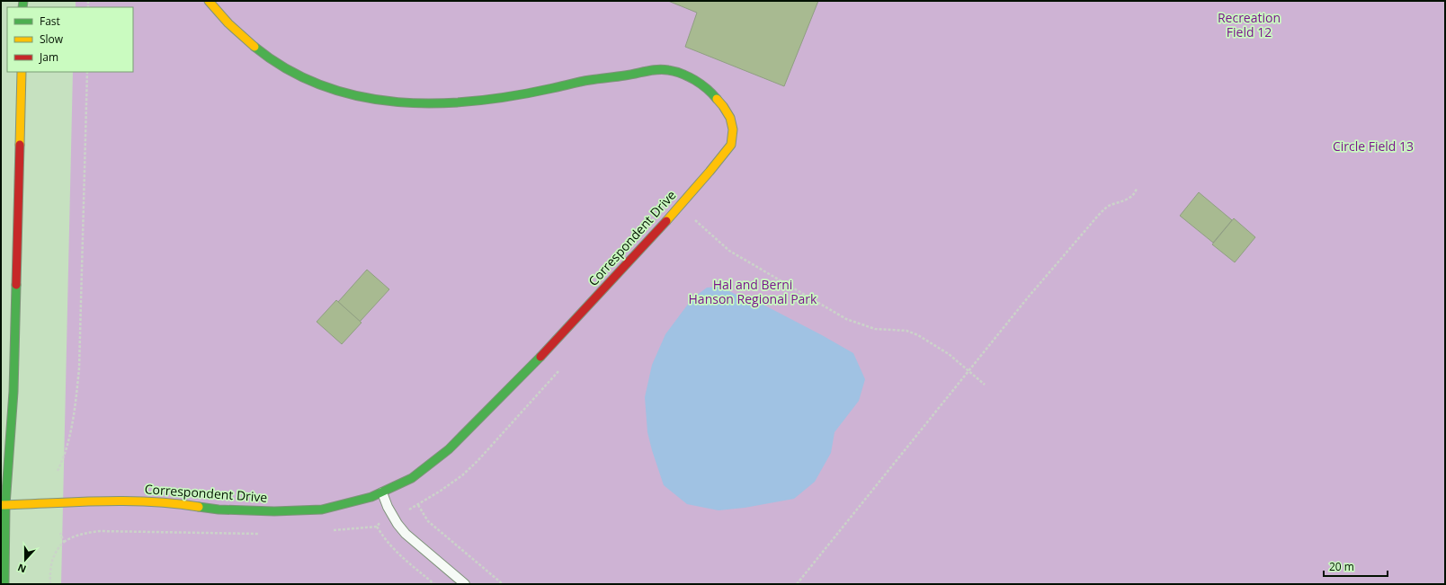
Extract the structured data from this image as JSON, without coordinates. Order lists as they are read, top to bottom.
{
  "streets": {
    "street": ["Correspondent Drive"]
  },
  "parks": ["Recreation Field 12", "Circle Field 13", "Hal and Berni Hanson Regional Park"],
  "legend": ["Fast", "Slow", "Jam"],
  "scale_bar": "20 m",
  "north": "bottom"
}
